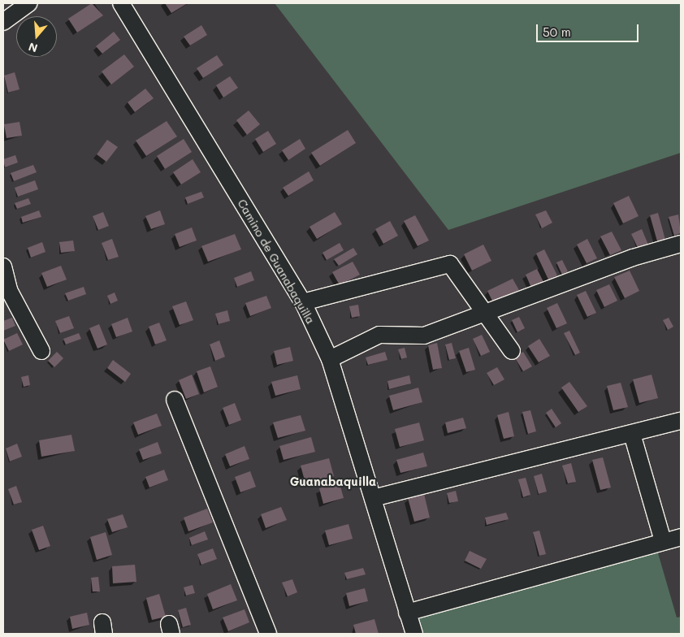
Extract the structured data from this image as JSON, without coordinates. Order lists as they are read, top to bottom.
{
  "streets": {
    "street": ["Camino de Guanabaquilla"]
  },
  "districts": ["Guanabaquilla"],
  "scale_bar": "50 m",
  "north": "bottom"
}
